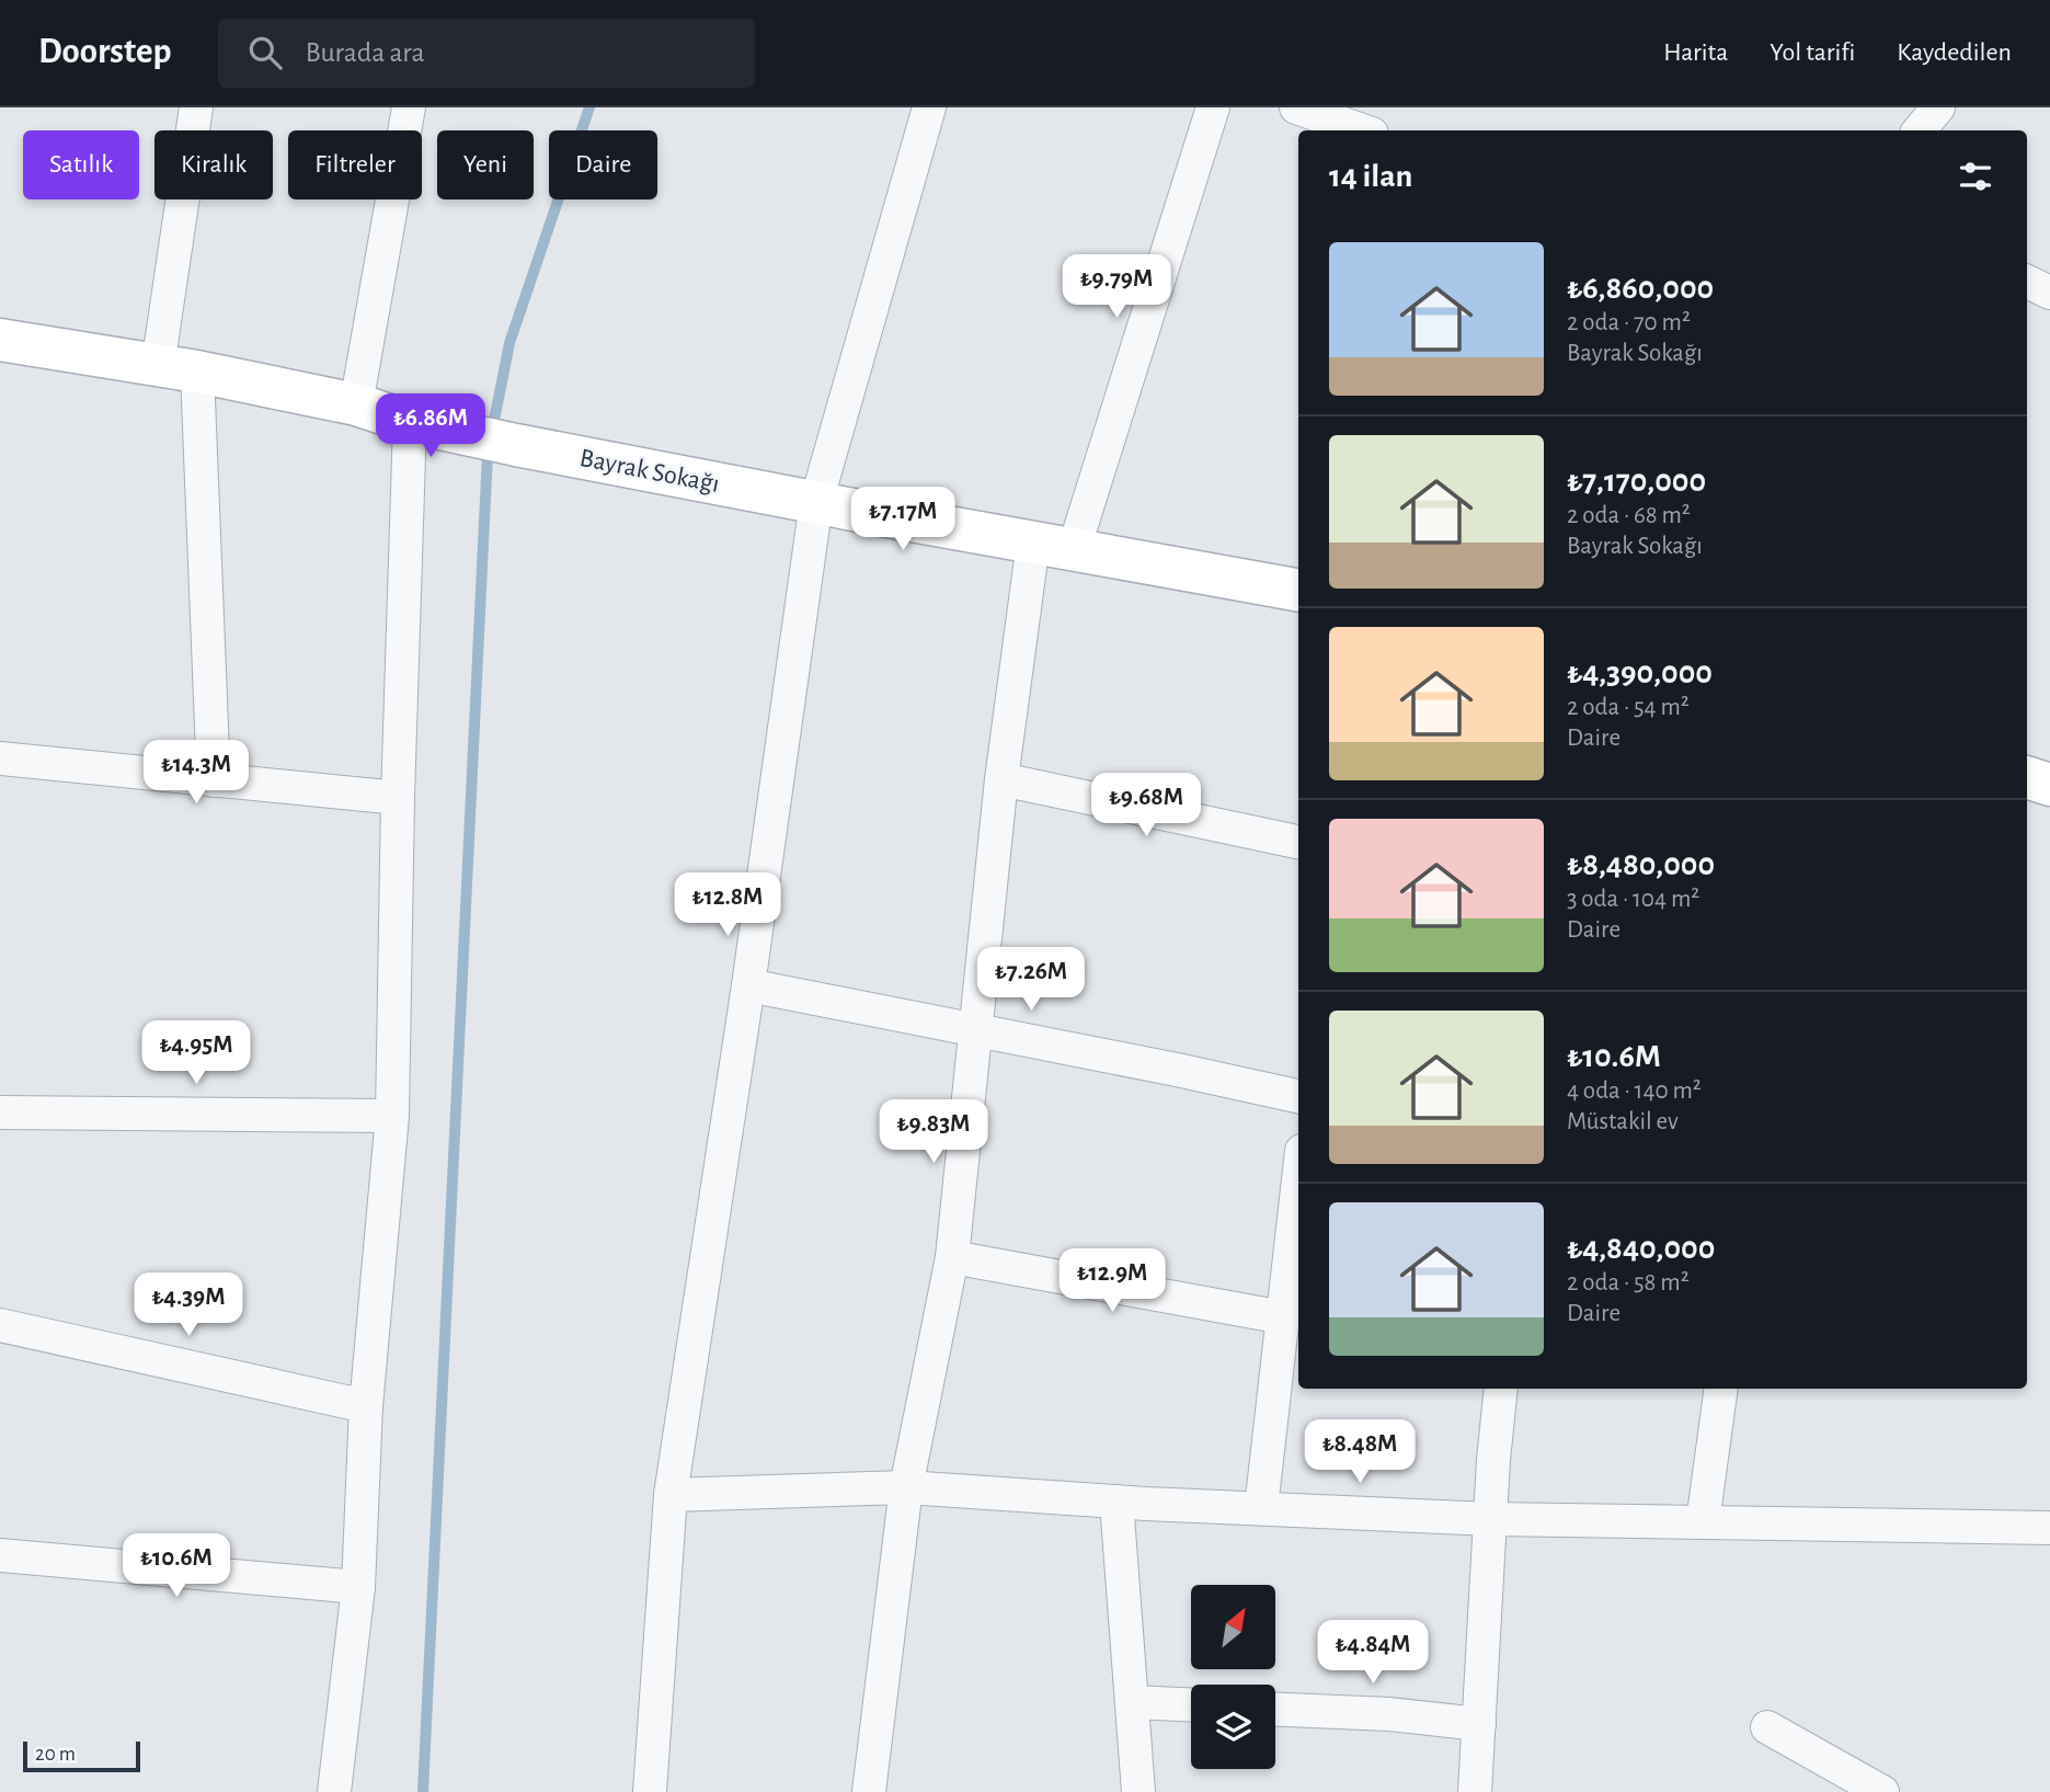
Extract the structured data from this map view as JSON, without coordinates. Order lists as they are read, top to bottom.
{
  "streets": {
    "main road": ["Bayrak Sokağı"]
  },
  "scale_bar": "20 m",
  "north": "top right",
  "page": {
    "header": "Doorstep",
    "search": "Burada ara",
    "nav": ["Harita", "Yol tarifi", "Kaydedilen"],
    "chip": [
      "Satılık",
      "Kiralık",
      "Filtreler",
      "Yeni",
      "Daire"
    ],
    "heading": "14 ilan",
    "list": [
      {
        "name": "₺6,860,000",
        "note": "2 oda · 70 m² · Bayrak Sokağı"
      },
      {
        "name": "₺7,170,000",
        "note": "2 oda · 68 m² · Bayrak Sokağı"
      },
      {
        "name": "₺4,390,000",
        "note": "2 oda · 54 m² · Daire"
      },
      {
        "name": "₺8,480,000",
        "note": "3 oda · 104 m² · Daire"
      },
      {
        "name": "₺10.6M",
        "note": "4 oda · 140 m² · Müstakil ev"
      },
      {
        "name": "₺4,840,000",
        "note": "2 oda · 58 m² · Daire"
      }
    ],
    "price": [
      "₺9.79M",
      "₺6.86M",
      "₺7.17M",
      "₺14.3M",
      "₺9.68M",
      "₺12.8M",
      "₺7.26M",
      "₺4.95M",
      "₺9.83M",
      "₺12.9M",
      "₺4.39M",
      "₺8.48M",
      "₺10.6M",
      "₺4.84M"
    ],
    "scale": "20 m"
  }
}
